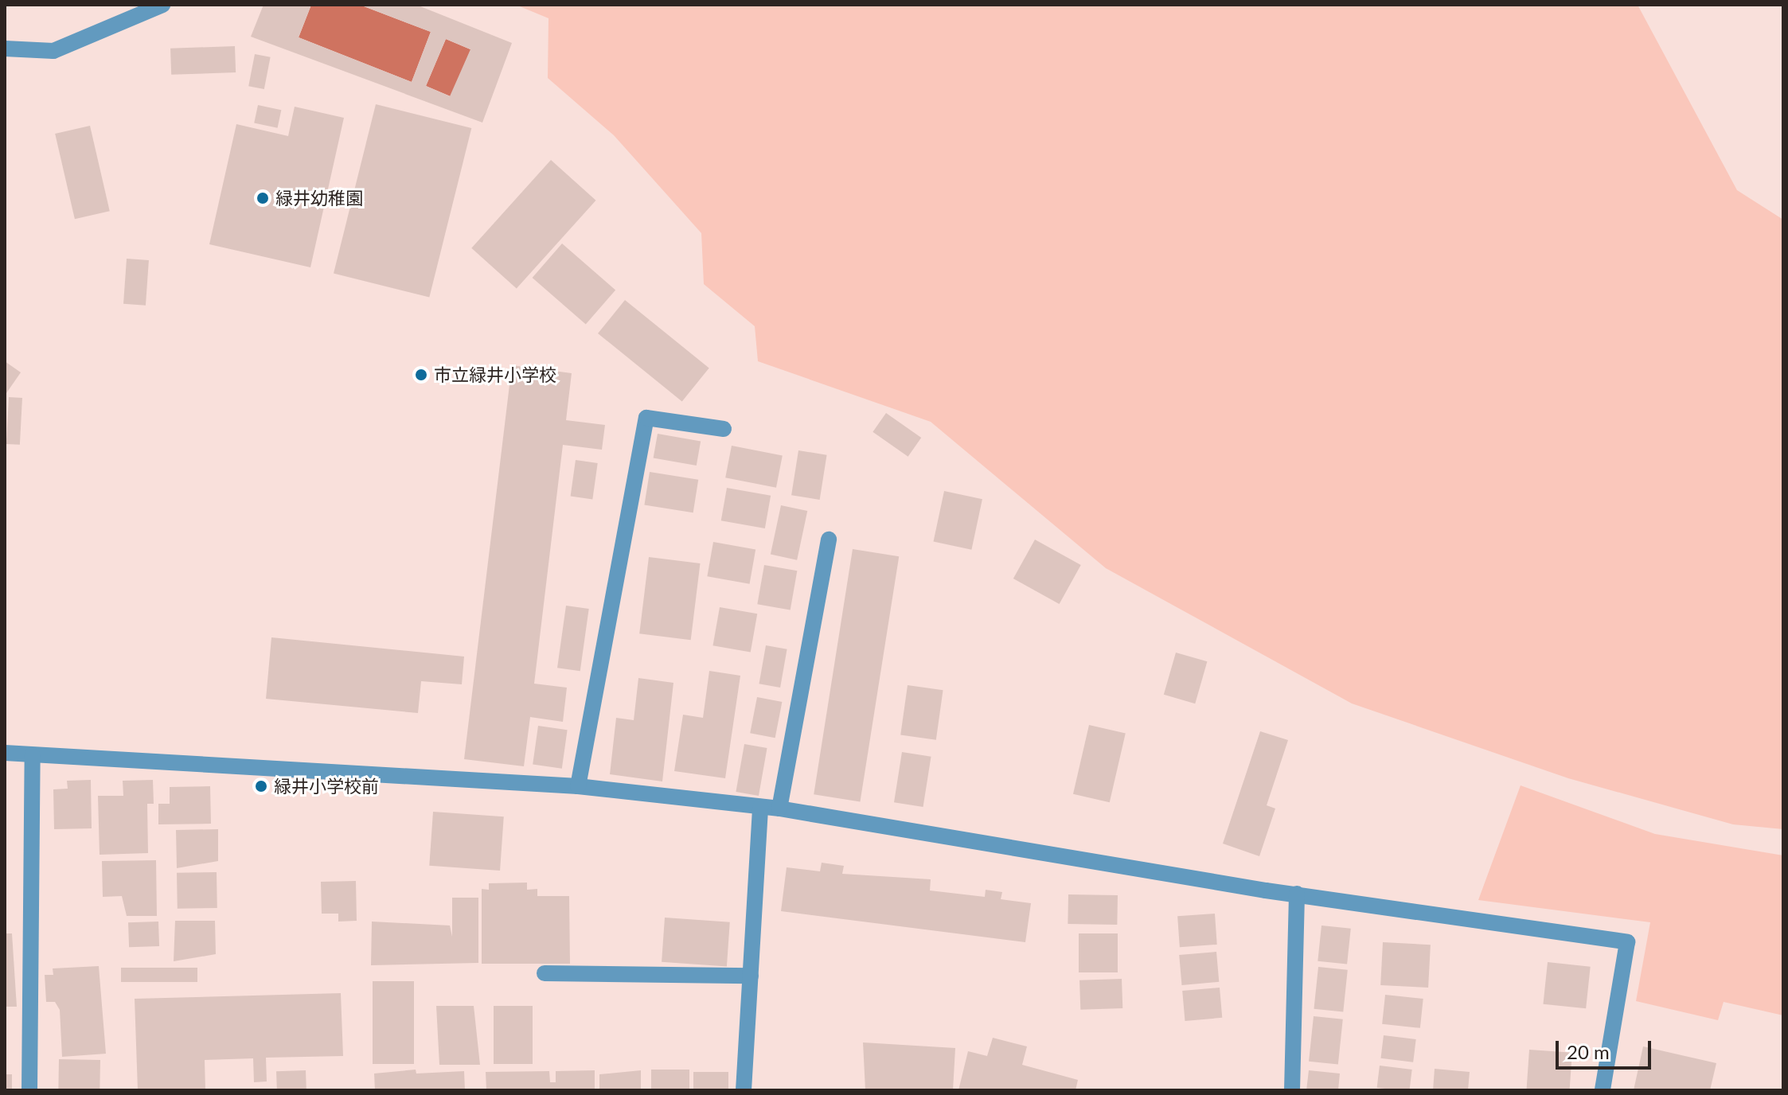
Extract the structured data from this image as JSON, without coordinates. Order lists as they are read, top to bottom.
{
  "places": ["緑井幼稚園", "市立緑井小学校", "緑井小学校前"],
  "scale_bar": "20 m"
}
